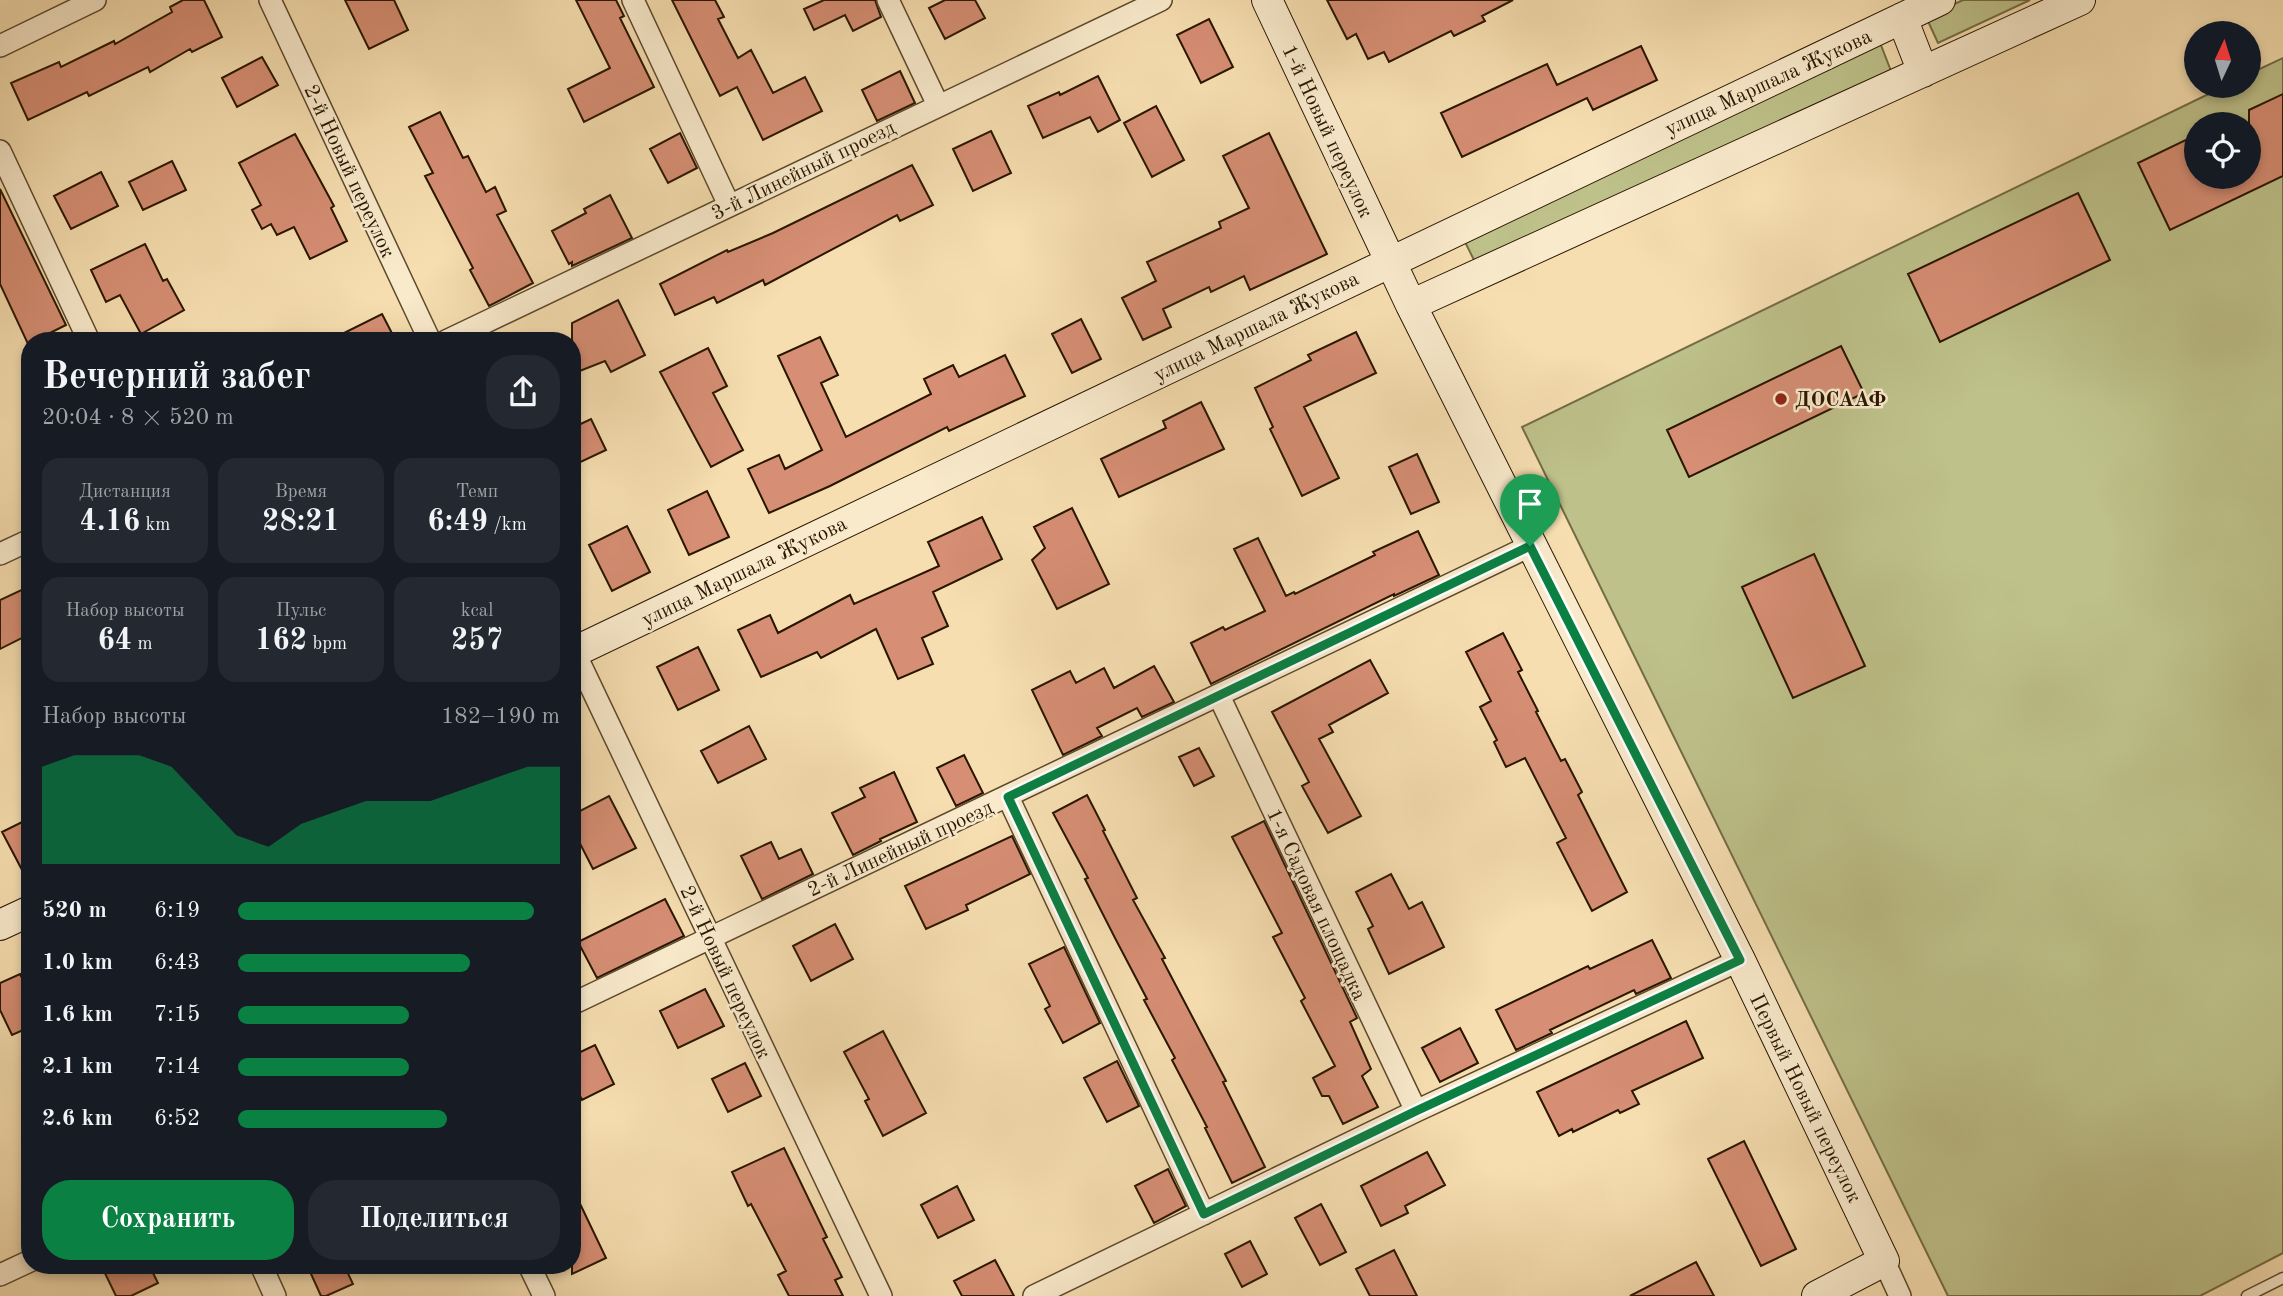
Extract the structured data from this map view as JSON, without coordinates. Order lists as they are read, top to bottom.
{
  "streets": {
    "main road": ["улица Маршала Жукова", "1-й Новый переулок", "Первый Новый переулок"],
    "street": [
      "3-й Линейный проезд",
      "2-й Новый переулок",
      "2-й Линейный проезд",
      "1-я Садовая площадка"
    ]
  },
  "crossings": [
    ["улица Маршала Жукова", "1-й Новый переулок"],
    ["улица Маршала Жукова", "Первый Новый переулок"],
    ["1-й Новый переулок", "Первый Новый переулок"],
    ["2-й Новый переулок", "2-й Линейный проезд"],
    ["2-й Линейный проезд", "1-я Садовая площадка"],
    ["2-й Линейный проезд", "Первый Новый переулок"]
  ],
  "places": ["ДОСААФ"],
  "north": "top",
  "page": {
    "heading": ["Вечерний забег", "20:04 · 8 × 520 m"],
    "stats": [
      ["Дистанция", "4.16 km"],
      ["Время", "28:21"],
      ["Темп", "6:49 /km"],
      ["Набор высоты", "64 m"],
      ["Пульс", "162 bpm"],
      ["kcal", "257"]
    ],
    "chart": ["Набор высоты", "182–190 m"],
    "list": [
      {
        "name": "520 m",
        "note": "6:19"
      },
      {
        "name": "1.0 km",
        "note": "6:43"
      },
      {
        "name": "1.6 km",
        "note": "7:15"
      },
      {
        "name": "2.1 km",
        "note": "7:14"
      },
      {
        "name": "2.6 km",
        "note": "6:52"
      }
    ],
    "buttons": ["Сохранить", "Поделиться"]
  }
}
